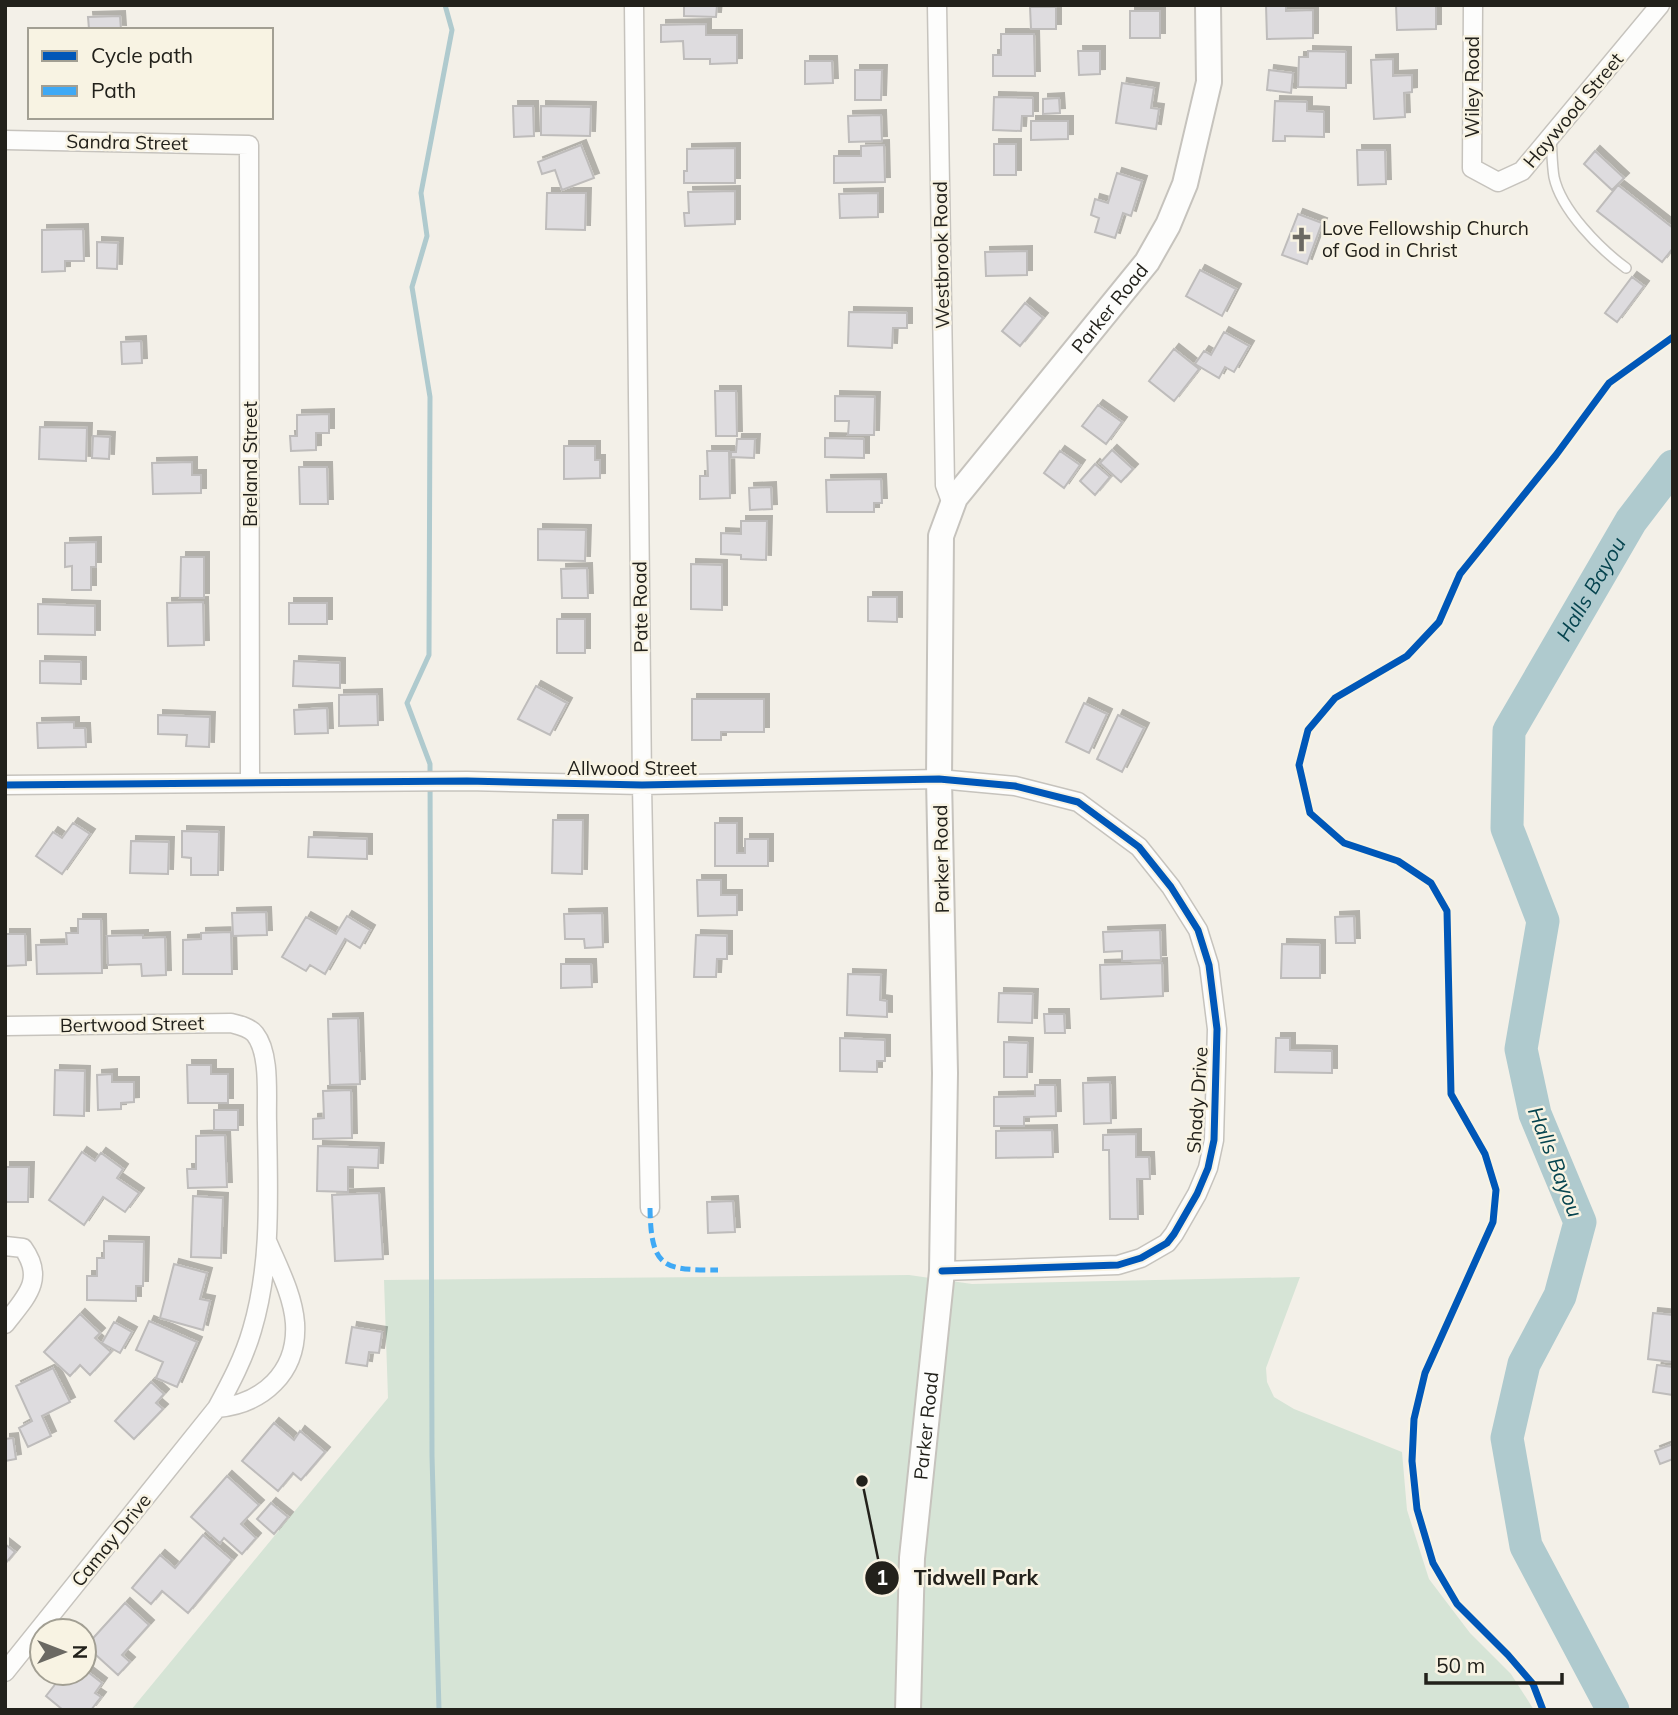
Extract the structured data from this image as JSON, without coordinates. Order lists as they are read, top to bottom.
{
  "streets": {
    "main road": ["Parker Road"],
    "street": [
      "Wiley Road",
      "Haywood Street",
      "Sandra Street",
      "Westbrook Road",
      "Breland Street",
      "Pate Road",
      "Allwood Street",
      "Bertwood Street",
      "Shady Drive",
      "Camay Drive"
    ]
  },
  "crossings": [
    ["Wiley Road", "Haywood Street"],
    ["Sandra Street", "Breland Street"],
    ["Westbrook Road", "Parker Road"],
    ["Parker Road", "Allwood Street"],
    ["Parker Road", "Shady Drive"],
    ["Breland Street", "Allwood Street"],
    ["Pate Road", "Allwood Street"],
    ["Allwood Street", "Shady Drive"],
    ["Bertwood Street", "Camay Drive"]
  ],
  "water": ["Halls Bayou"],
  "places": {
    "church": ["Love Fellowship Church of God in Christ"],
    "other": ["Tidwell Park"]
  },
  "legend": ["Cycle path", "Path"],
  "scale_bar": "50 m",
  "north": "right"
}
